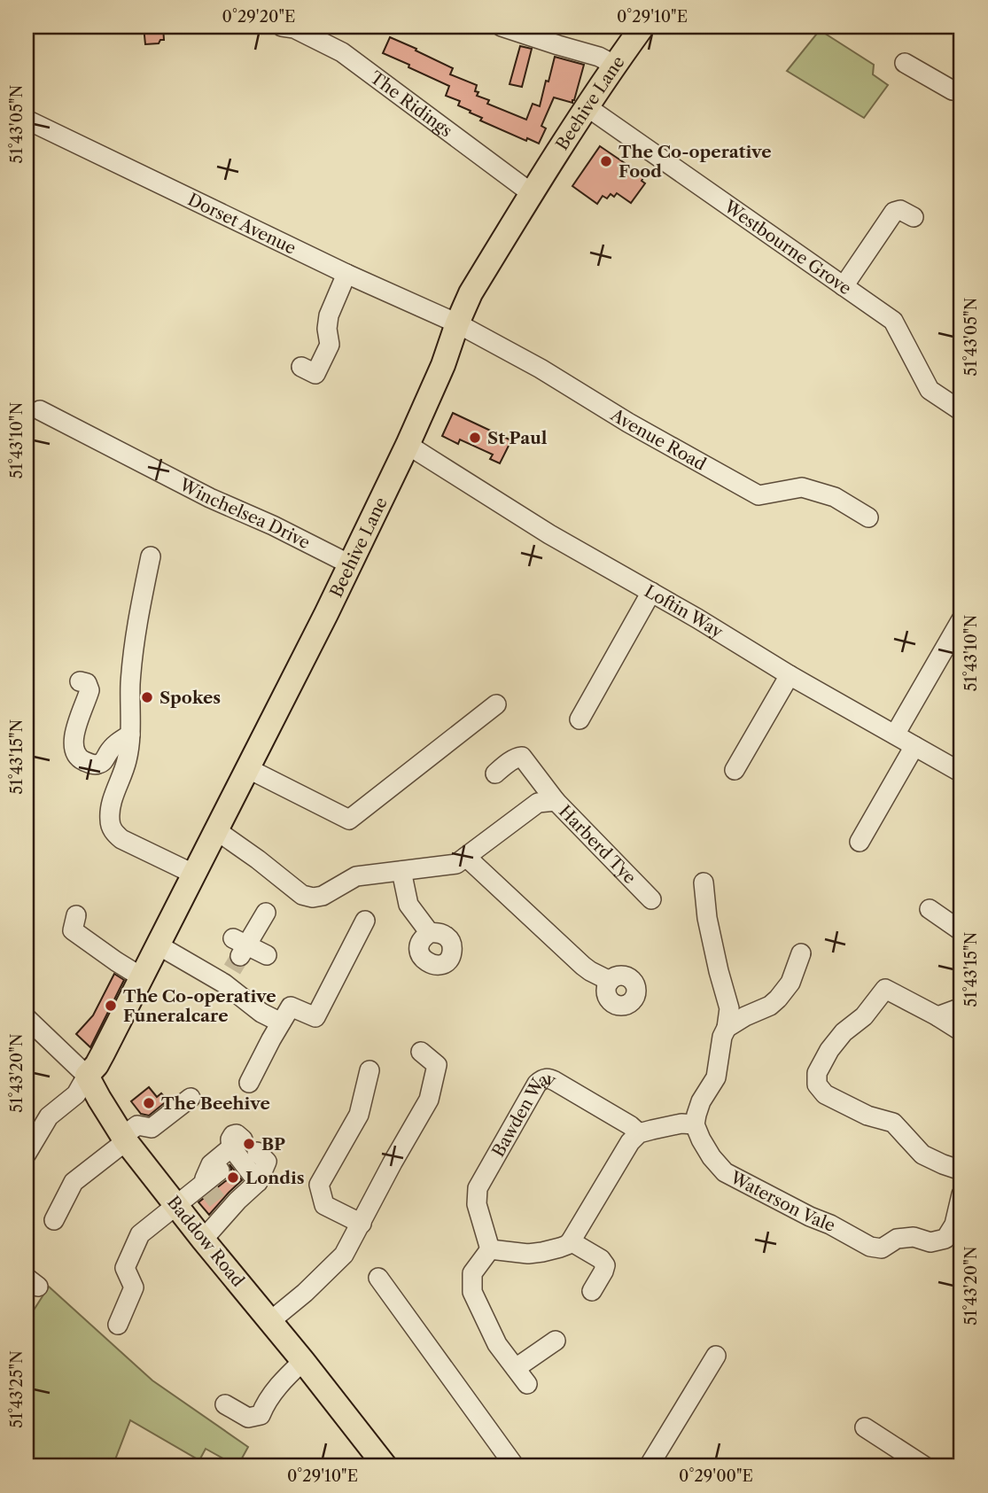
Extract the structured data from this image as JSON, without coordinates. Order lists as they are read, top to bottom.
{
  "streets": {
    "main road": ["Beehive Lane", "Baddow Road"],
    "street": [
      "The Ridings",
      "Dorset Avenue",
      "Westbourne Grove",
      "Avenue Road",
      "Winchelsea Drive",
      "Loftin Way",
      "Harberd Tye",
      "Bawden Way",
      "Waterson Vale"
    ]
  },
  "crossings": [
    ["Beehive Lane", "The Ridings"],
    ["Beehive Lane", "Dorset Avenue"],
    ["Beehive Lane", "Westbourne Grove"],
    ["Beehive Lane", "Avenue Road"],
    ["Beehive Lane", "Winchelsea Drive"],
    ["Beehive Lane", "Loftin Way"],
    ["Beehive Lane", "Harberd Tye"],
    ["Beehive Lane", "Baddow Road"],
    ["Dorset Avenue", "Avenue Road"]
  ],
  "places": [
    "The Co-operative Food",
    "St Paul",
    "Spokes",
    "The Co-operative Funeralcare",
    "The Beehive",
    "BP",
    "Londis"
  ],
  "coordinates": [
    "0°29'20\"E",
    "0°29'10\"E",
    "51°43'05\"N",
    "51°43'10\"N",
    "51°43'15\"N",
    "51°43'20\"N",
    "51°43'25\"N",
    "0°29'00\"E"
  ]
}
